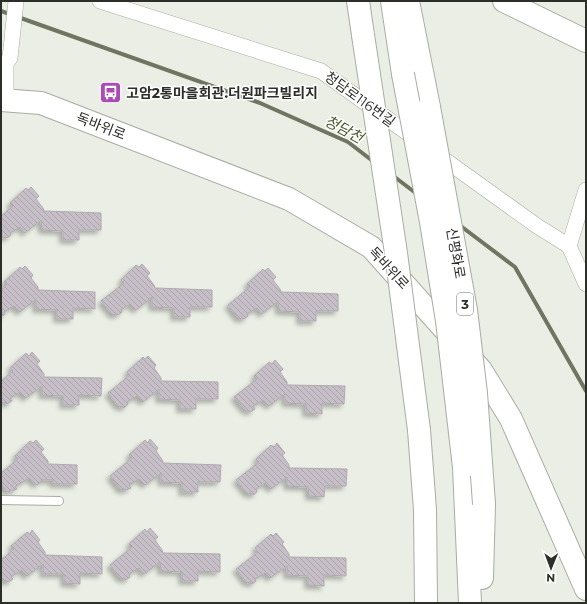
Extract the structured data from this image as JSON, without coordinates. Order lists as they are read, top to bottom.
{
  "streets": {
    "main road": ["독바위로", "신평화로", "3"],
    "street": ["청담로116번길"]
  },
  "water": ["청담천"],
  "places": {
    "bus stop": ["고암2통마을회관.더원파크빌리지"]
  },
  "north": "bottom"
}
